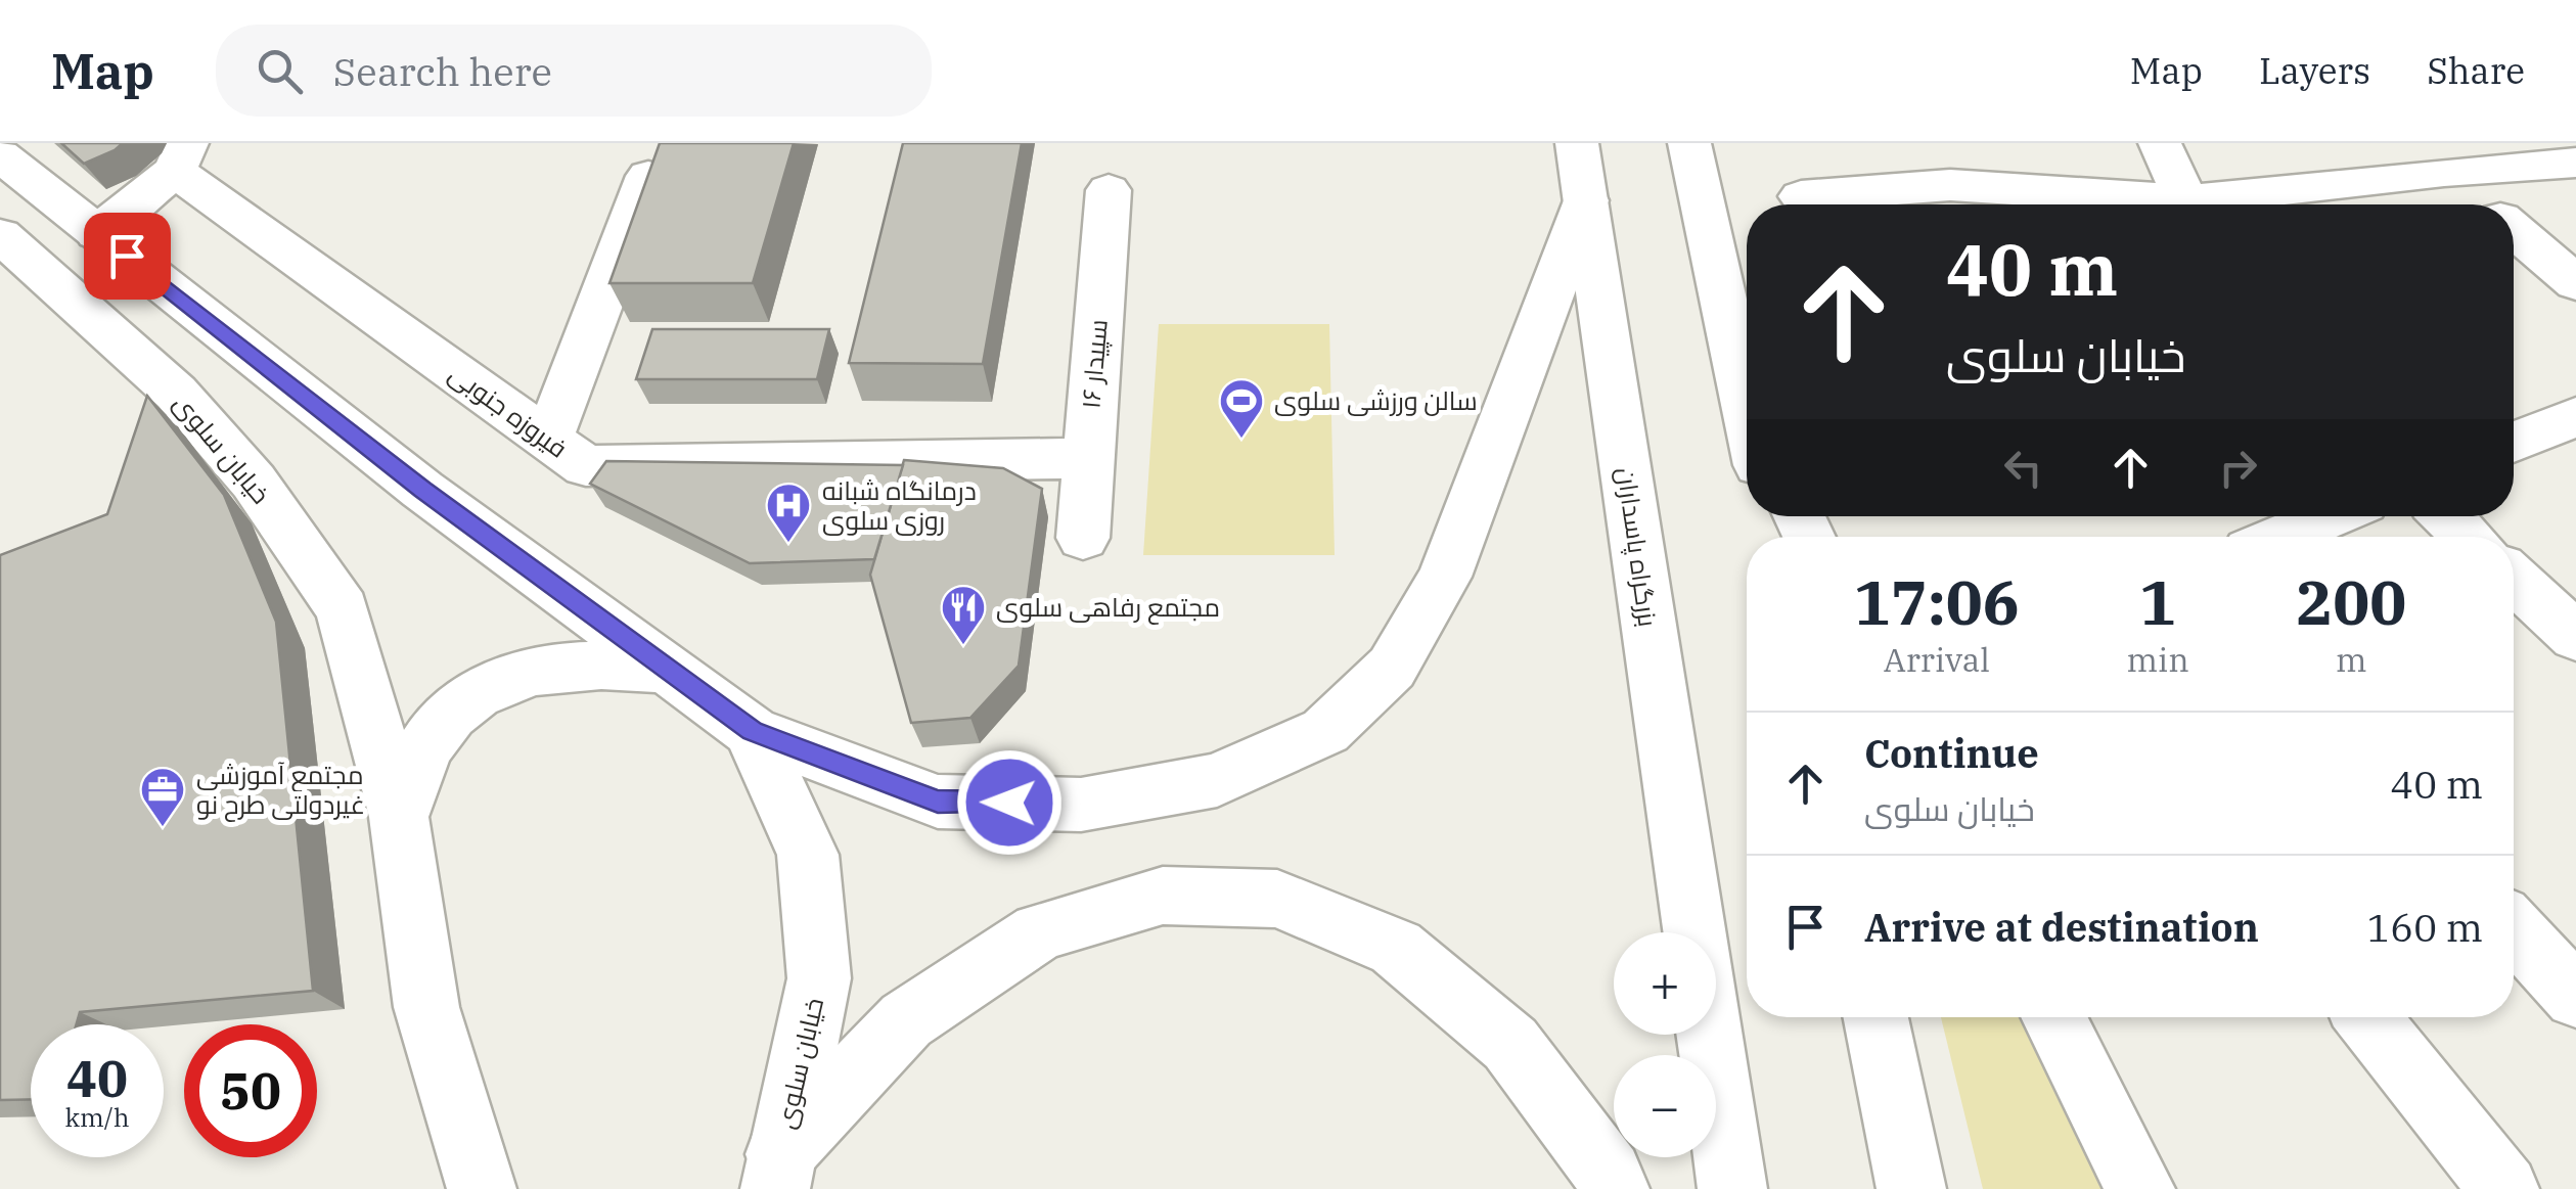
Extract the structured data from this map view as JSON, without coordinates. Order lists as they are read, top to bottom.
{
  "streets": {
    "main road": [
      "سپیدار ۱۶",
      "فیروزه جنوبی",
      "خیابان سلوی",
      "بزرگراه پاسداران"
    ]
  },
  "crossings": [
    ["سپیدار ۱۶", "فیروزه جنوبی"]
  ],
  "places": {
    "sports": ["سالن ورزشی سلوی"],
    "hospital": ["درمانگاه شبانه روزی سلوی"],
    "restaurant": ["مجتمع رفاهی سلوی"],
    "office": ["مجتمع آموزشی غیردولتی طرح نو"]
  },
  "page": {
    "header": "Map",
    "search": "Search here",
    "nav": ["Map", "Layers", "Share"],
    "turn": ["40 m", "خیابان سلوی"],
    "eta": [
      "17:06",
      "Arrival",
      "1",
      "min",
      "200",
      "m"
    ],
    "list": [
      {
        "name": "Continue",
        "note": "خیابان سلوی",
        "value": "40 m"
      },
      {
        "name": "Arrive at destination",
        "value": "160 m"
      }
    ],
    "map_buttons": ["+", "−"],
    "speed": "40 km/h",
    "limit": "50"
  }
}
